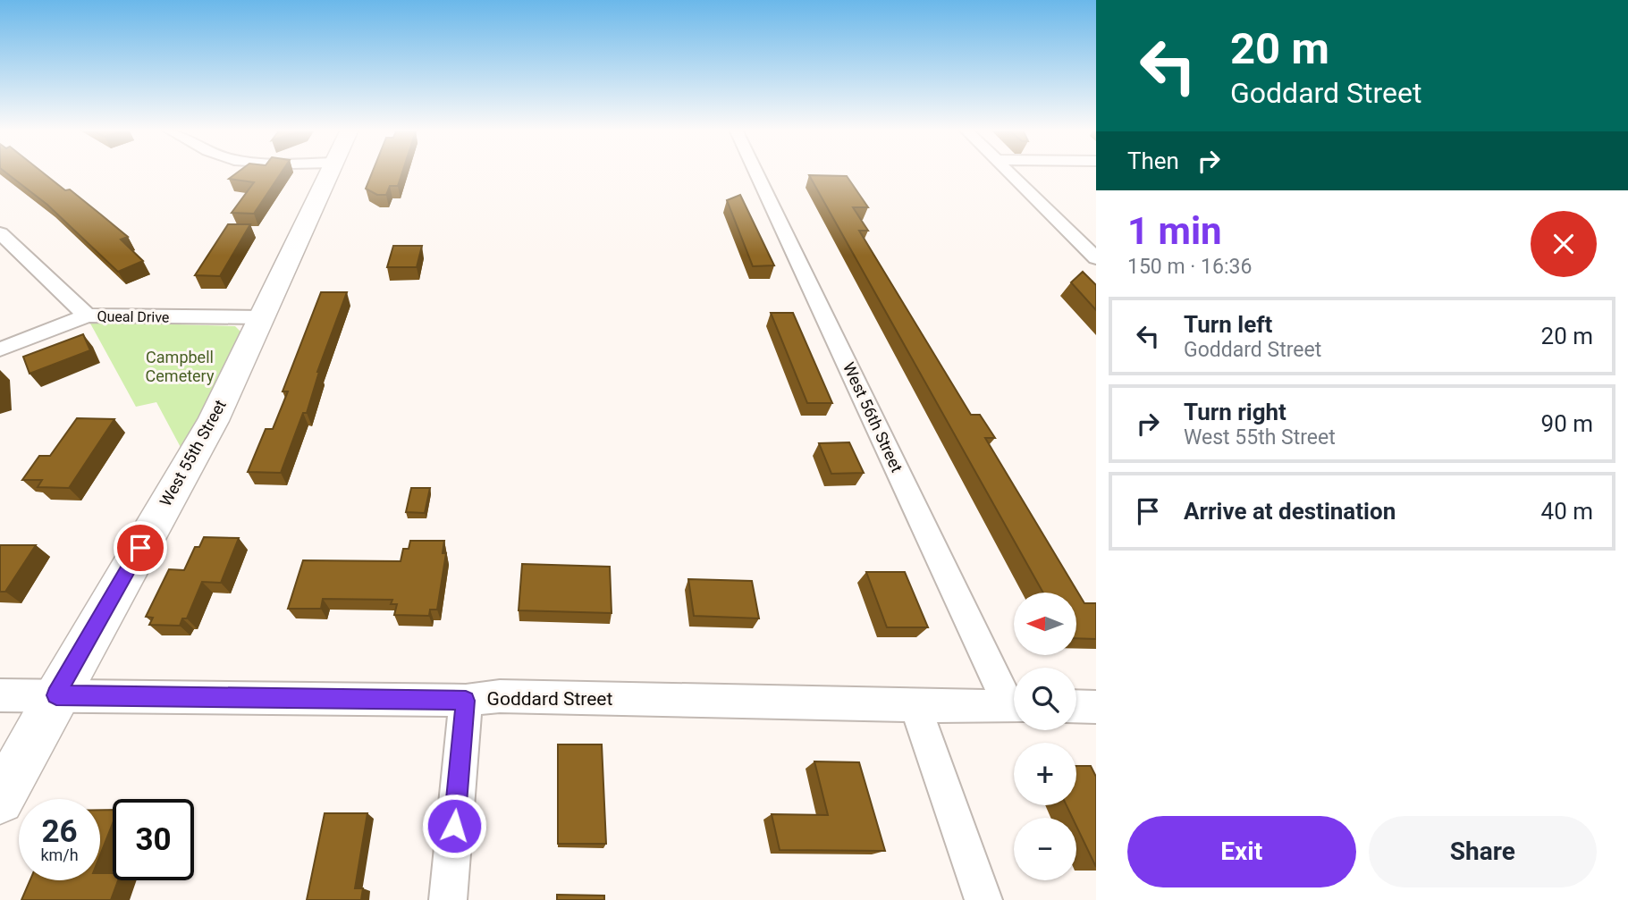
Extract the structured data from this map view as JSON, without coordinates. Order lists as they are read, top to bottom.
{
  "streets": {
    "street": [
      "Queal Drive",
      "West 56th Street",
      "West 55th Street",
      "Goddard Street"
    ]
  },
  "crossings": [
    ["Queal Drive", "West 55th Street"],
    ["West 55th Street", "Goddard Street"]
  ],
  "parks": ["Campbell Cemetery"],
  "north": "left",
  "page": {
    "turn": ["20 m", "Goddard Street"],
    "then": "Then",
    "heading": ["1 min", "150 m · 16:36"],
    "list": [
      {
        "name": "Turn left",
        "note": "Goddard Street",
        "value": "20 m"
      },
      {
        "name": "Turn right",
        "note": "West 55th Street",
        "value": "90 m"
      },
      {
        "name": "Arrive at destination",
        "value": "40 m"
      }
    ],
    "map_buttons": ["+", "−"],
    "speed": "26 km/h",
    "limit": "30",
    "buttons": ["Exit", "Share"]
  }
}
